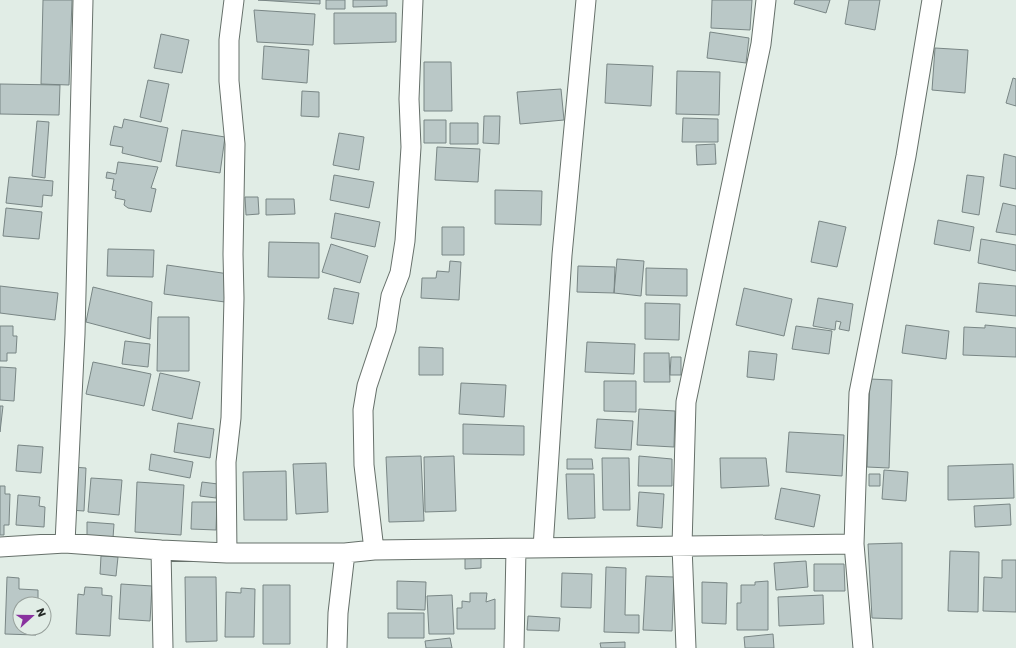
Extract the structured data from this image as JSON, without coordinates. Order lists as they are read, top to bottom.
{
  "north": "right"
}
